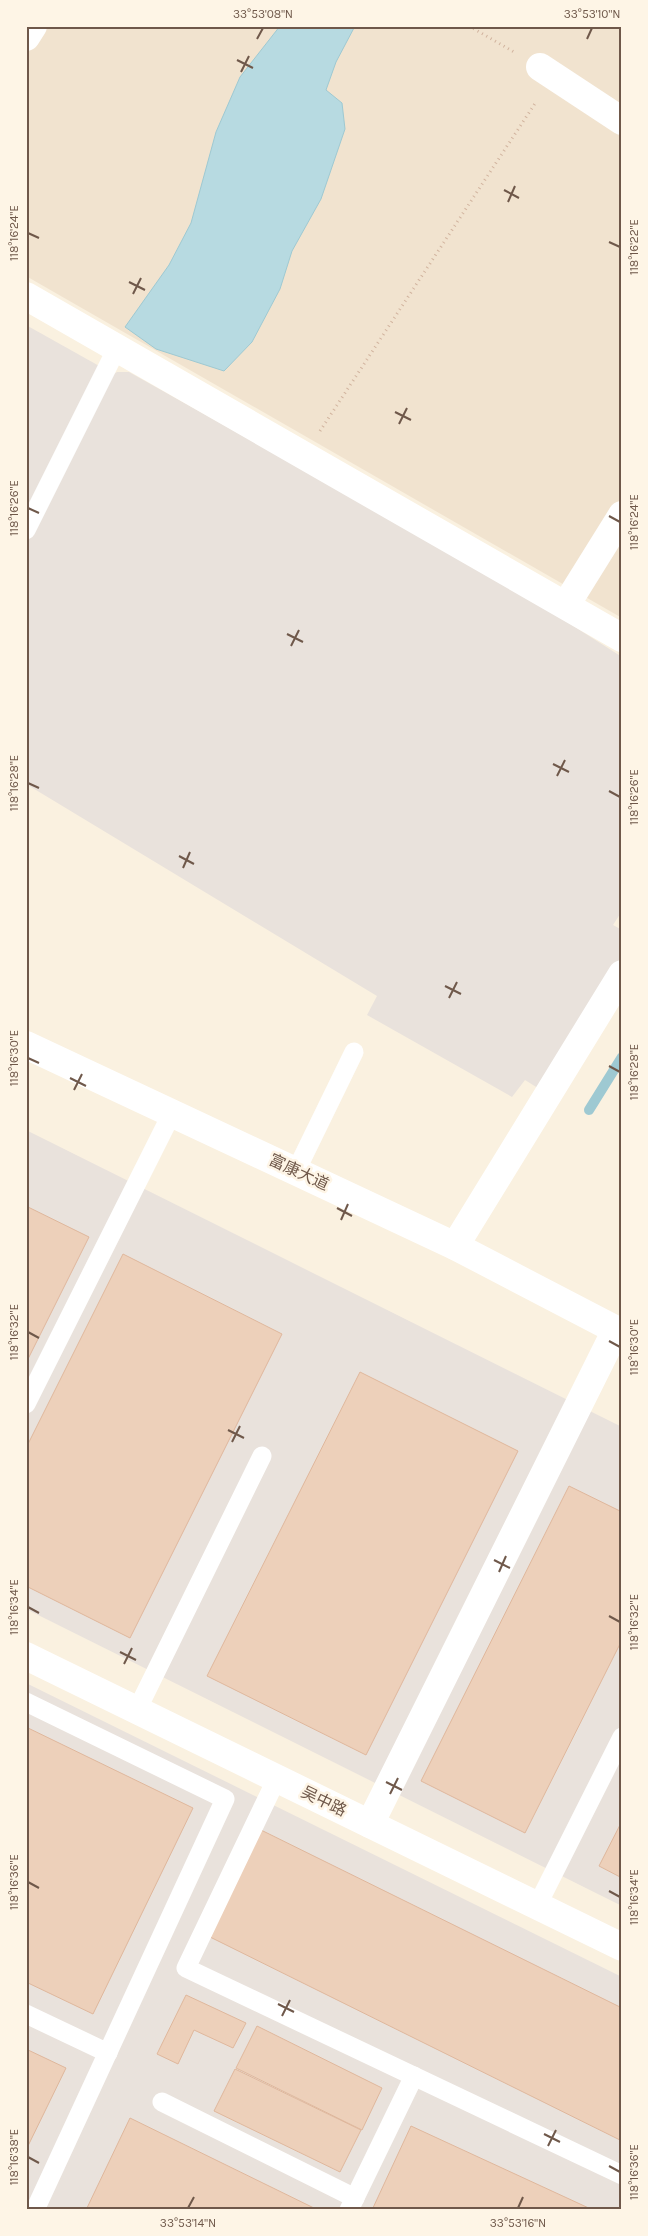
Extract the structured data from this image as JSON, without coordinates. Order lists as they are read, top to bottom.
{
  "streets": {
    "street": ["富康大道", "吴中路"]
  },
  "coordinates": [
    "33°53'08\"N",
    "33°53'10\"N",
    "118°16'24\"E",
    "118°16'22\"E",
    "118°16'26\"E",
    "118°16'28\"E",
    "118°16'30\"E",
    "118°16'32\"E",
    "118°16'34\"E",
    "118°16'36\"E",
    "118°16'38\"E",
    "33°53'14\"N",
    "33°53'16\"N"
  ]
}
